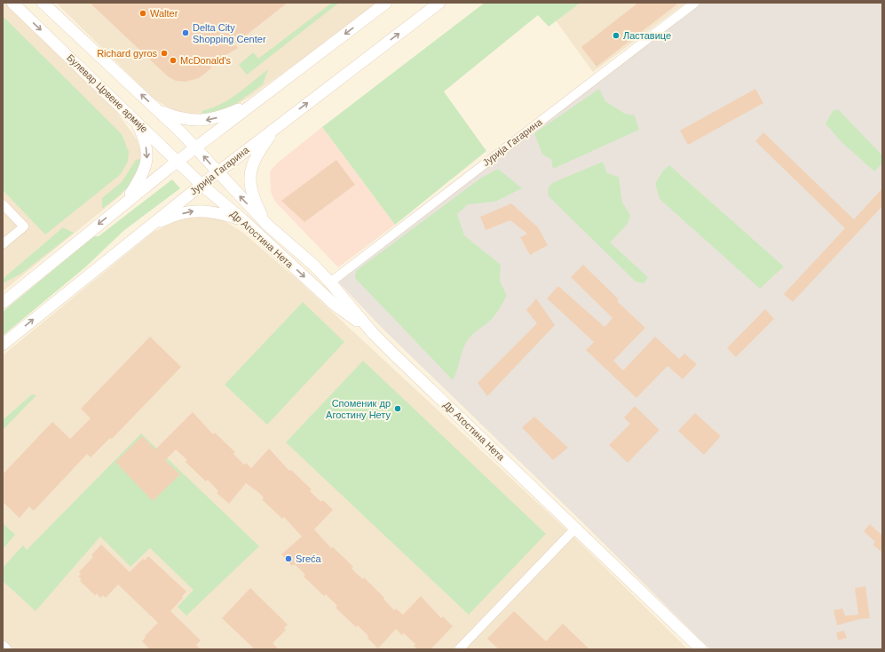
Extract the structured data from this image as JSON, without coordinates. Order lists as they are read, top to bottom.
{
  "streets": {
    "main road": ["Булевар Црвене армије", "Јурија Гагарина", "Др Агостина Нета"]
  },
  "crossings": [
    ["Булевар Црвене армије", "Јурија Гагарина"],
    ["Булевар Црвене армије", "Др Агостина Нета"],
    ["Јурија Гагарина", "Др Агостина Нета"]
  ],
  "places": [
    "Walter",
    "Delta City Shopping Center",
    "Ластавице",
    "Richard gyros",
    "McDonald's",
    "Споменик др Агостину Нету",
    "Sreća"
  ]
}
